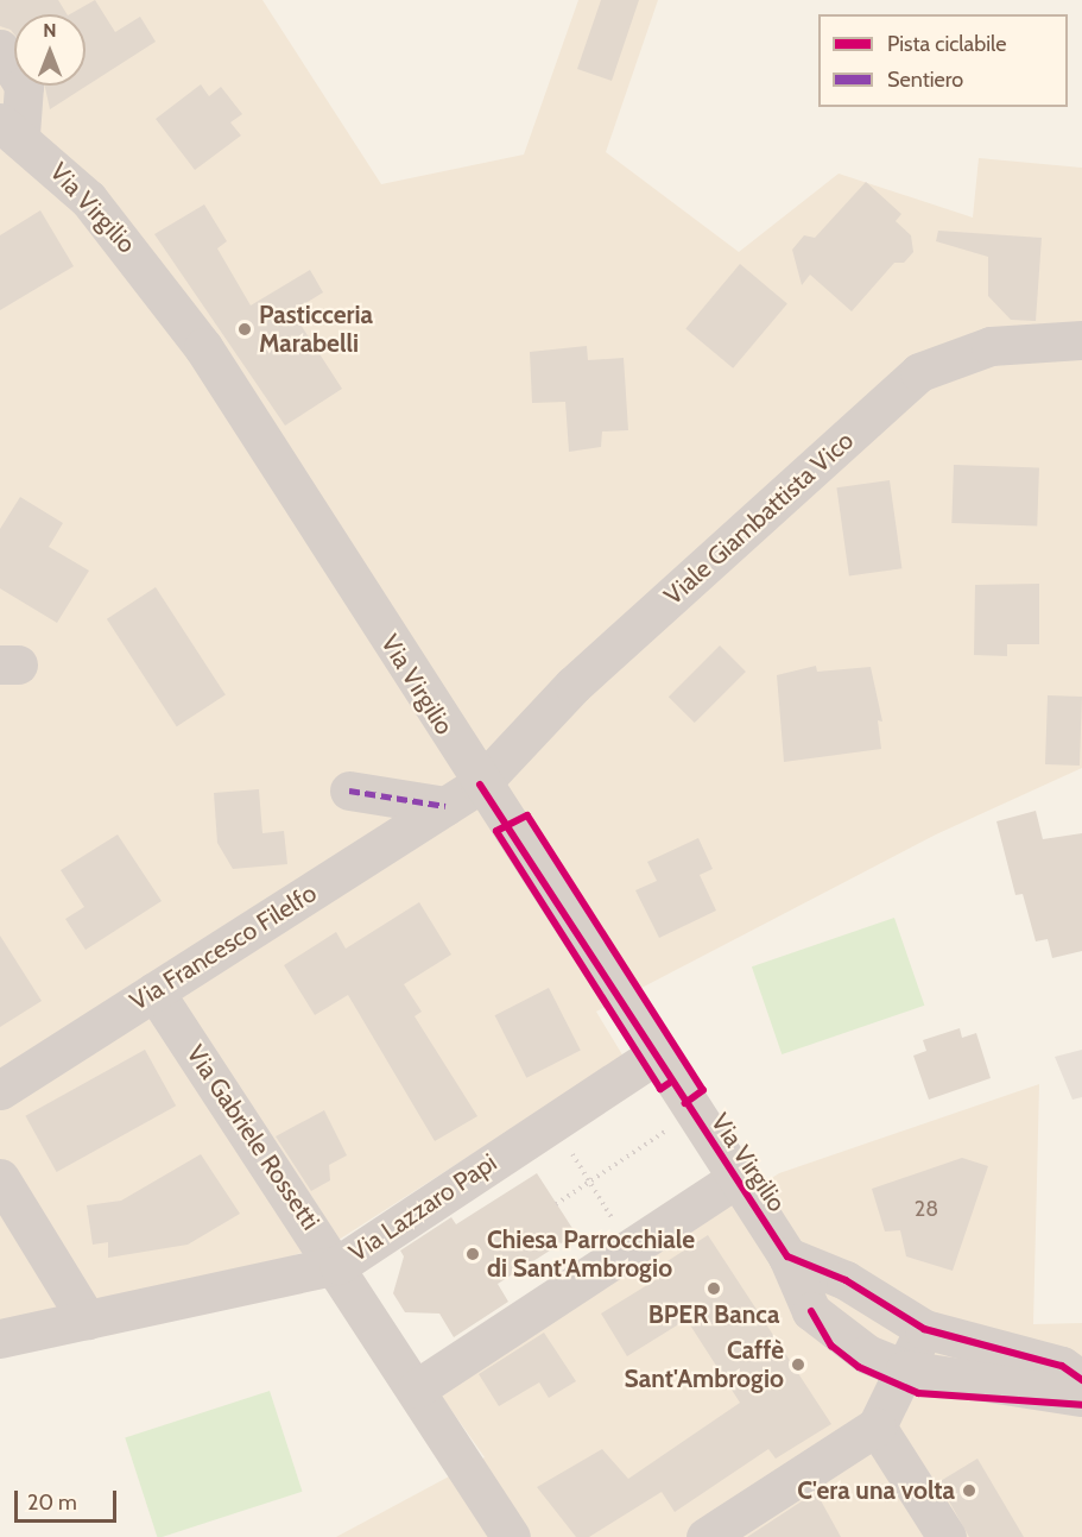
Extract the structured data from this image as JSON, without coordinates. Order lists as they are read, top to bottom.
{
  "streets": {
    "street": [
      "Via Virgilio",
      "Viale Giambattista Vico",
      "Via Francesco Filelfo",
      "Via Gabriele Rossetti",
      "Via Lazzaro Papi"
    ]
  },
  "crossings": [
    ["Via Virgilio", "Viale Giambattista Vico"],
    ["Via Virgilio", "Via Francesco Filelfo"],
    ["Via Virgilio", "Via Lazzaro Papi"],
    ["Viale Giambattista Vico", "Via Francesco Filelfo"],
    ["Via Francesco Filelfo", "Via Gabriele Rossetti"],
    ["Via Gabriele Rossetti", "Via Lazzaro Papi"]
  ],
  "places": [
    "Pasticceria Marabelli",
    "Chiesa Parrocchiale di Sant'Ambrogio",
    "BPER Banca",
    "Caffè Sant'Ambrogio",
    "C'era una volta"
  ],
  "house_numbers": ["28"],
  "legend": ["Pista ciclabile", "Sentiero"],
  "scale_bar": "20 m",
  "north": "top"
}
